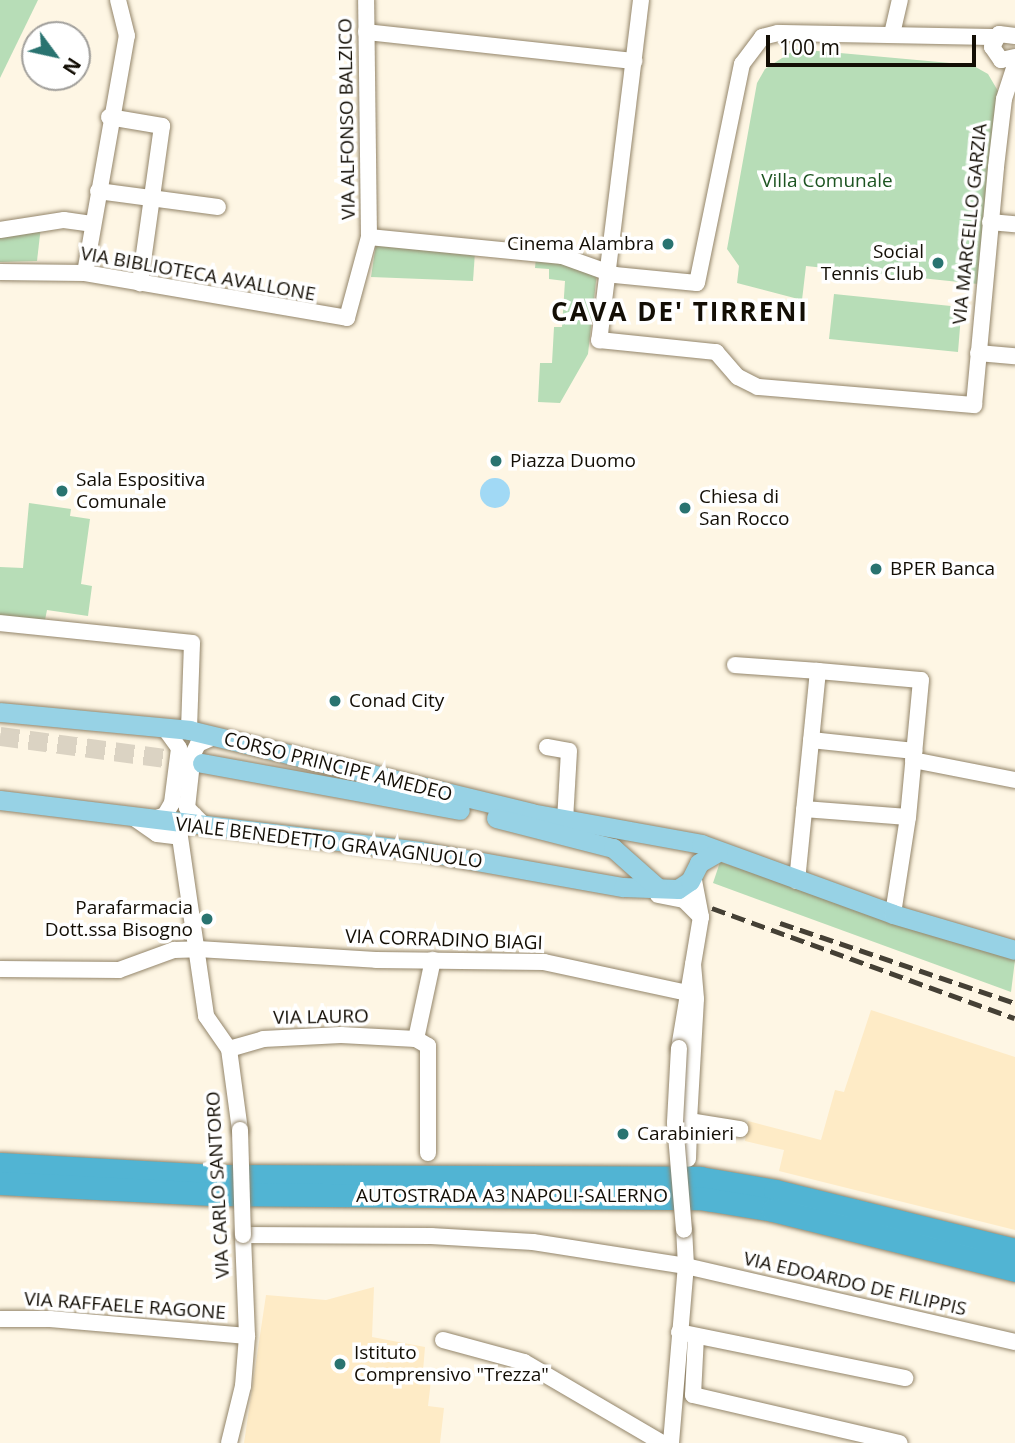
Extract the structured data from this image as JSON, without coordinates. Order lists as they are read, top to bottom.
{
  "streets": {
    "highway": ["AUTOSTRADA A3 NAPOLI-SALERNO"],
    "main road": ["CORSO PRINCIPE AMEDEO", "VIALE BENEDETTO GRAVAGNUOLO"],
    "street": [
      "VIA ALFONSO BALZICO",
      "VIA MARCELLO GARZIA",
      "VIA BIBLIOTECA AVALLONE",
      "VIA CORRADINO BIAGI",
      "VIA LAURO",
      "VIA CARLO SANTORO",
      "VIA EDOARDO DE FILIPPIS",
      "VIA RAFFAELE RAGONE"
    ]
  },
  "crossings": [
    ["VIA ALFONSO BALZICO", "VIA MARCELLO GARZIA"],
    ["VIA ALFONSO BALZICO", "VIA BIBLIOTECA AVALLONE"],
    ["VIA LAURO", "VIA CARLO SANTORO"],
    ["VIA CARLO SANTORO", "VIA EDOARDO DE FILIPPIS"],
    ["VIA CARLO SANTORO", "VIA RAFFAELE RAGONE"]
  ],
  "districts": ["CAVA DE' TIRRENI"],
  "parks": ["Villa Comunale"],
  "places": [
    "Cinema Alambra",
    "Social Tennis Club",
    "Piazza Duomo",
    "Sala Espositiva Comunale",
    "Chiesa di San Rocco",
    "BPER Banca",
    "Conad City",
    "Parafarmacia Dott.ssa Bisogno",
    "Carabinieri",
    "Istituto Comprensivo \"Trezza\""
  ],
  "scale_bar": "100 m",
  "north": "bottom right"
}
